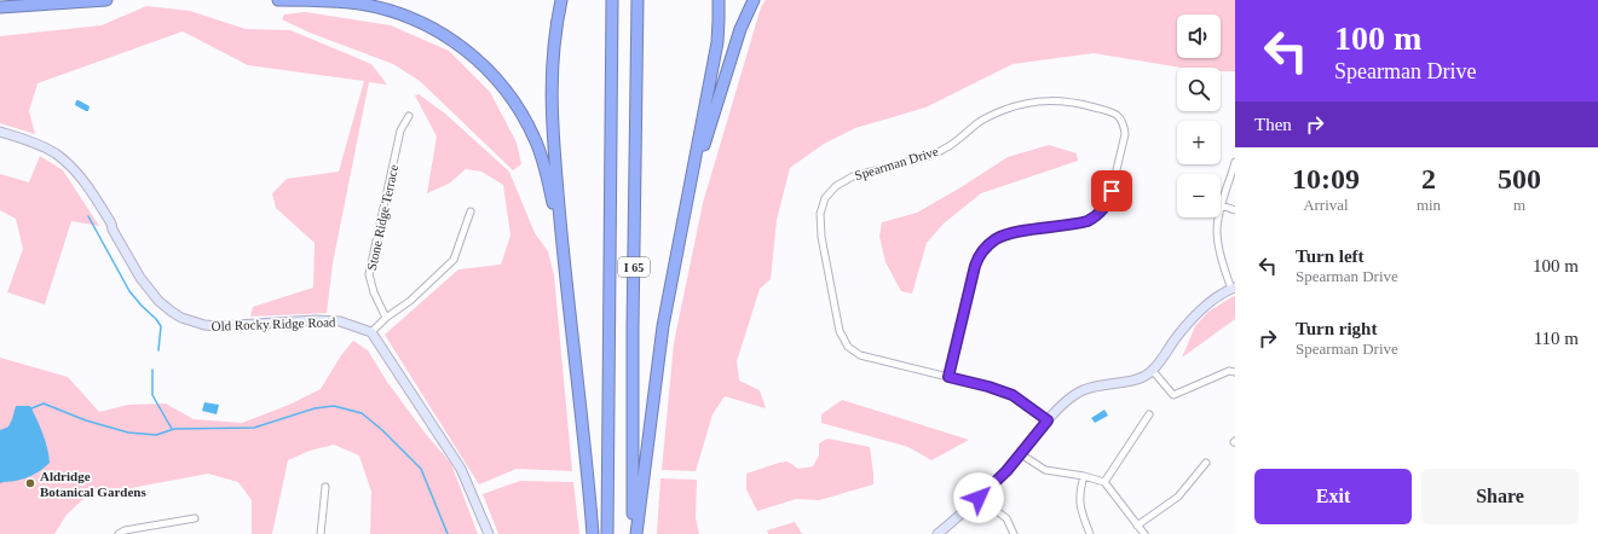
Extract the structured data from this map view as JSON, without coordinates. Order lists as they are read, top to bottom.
{
  "streets": {
    "highway": ["I 65"],
    "street": ["Spearman Drive", "Stone Ridge Terrace", "Old Rocky Ridge Road"]
  },
  "places": ["Aldridge Botanical Gardens"],
  "page": {
    "turn": ["100 m", "Spearman Drive"],
    "map_buttons": ["+", "−"],
    "then": "Then",
    "eta": [
      "10:09",
      "Arrival",
      "2",
      "min",
      "500",
      "m"
    ],
    "list": [
      {
        "name": "Turn left",
        "note": "Spearman Drive",
        "value": "100 m"
      },
      {
        "name": "Turn right",
        "note": "Spearman Drive",
        "value": "110 m"
      }
    ],
    "buttons": ["Exit", "Share"]
  }
}
